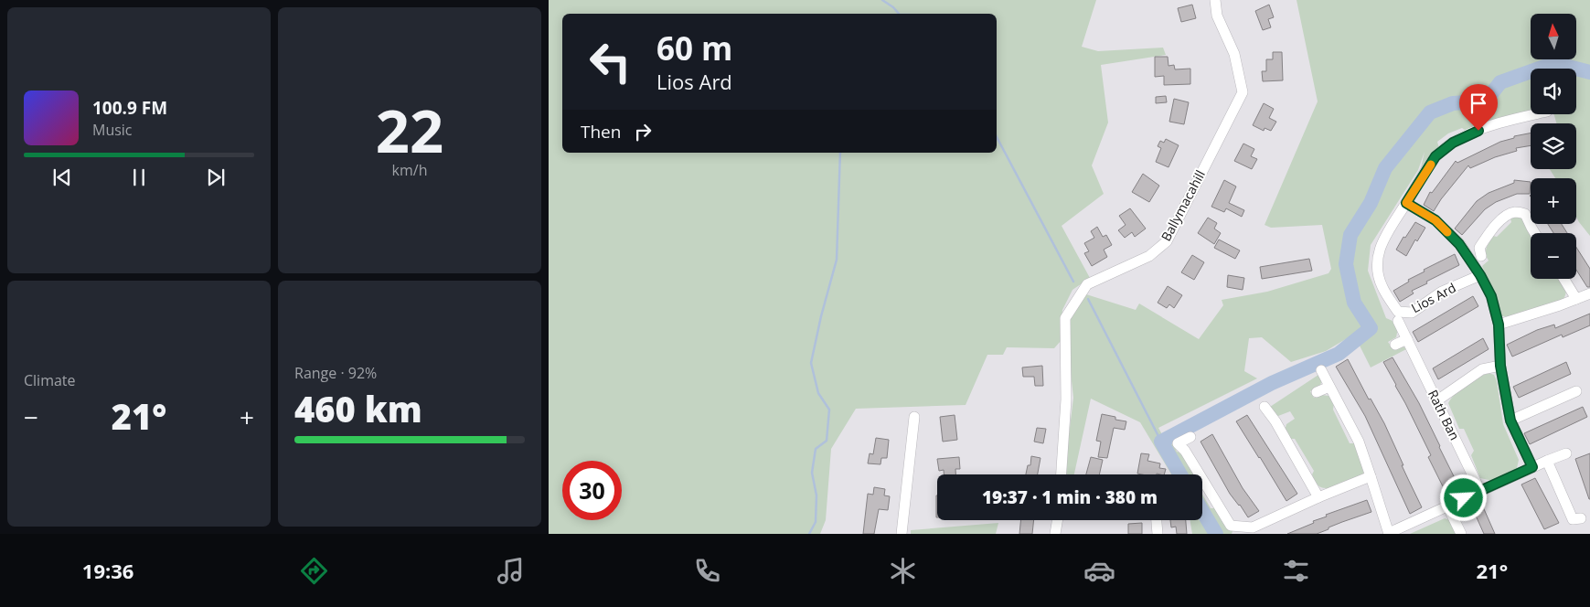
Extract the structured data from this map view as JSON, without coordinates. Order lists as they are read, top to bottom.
{
  "streets": {
    "street": ["Ballymacahill", "Lios Ard", "Rath Ban"]
  },
  "north": "top",
  "page": {
    "tile": [
      ["22", "km/h"],
      "Climate",
      ["Range · 92%", "460 km"]
    ],
    "map_buttons": ["+", "−"],
    "turn": ["60 m", "Lios Ard"],
    "song": ["100.9 FM", "Music"],
    "then": "Then",
    "heat": ["−", "21°", "+"],
    "limit": "30",
    "trip": "19:37 · 1 min · 380 m",
    "tabs": ["19:36", "21°"]
  }
}
